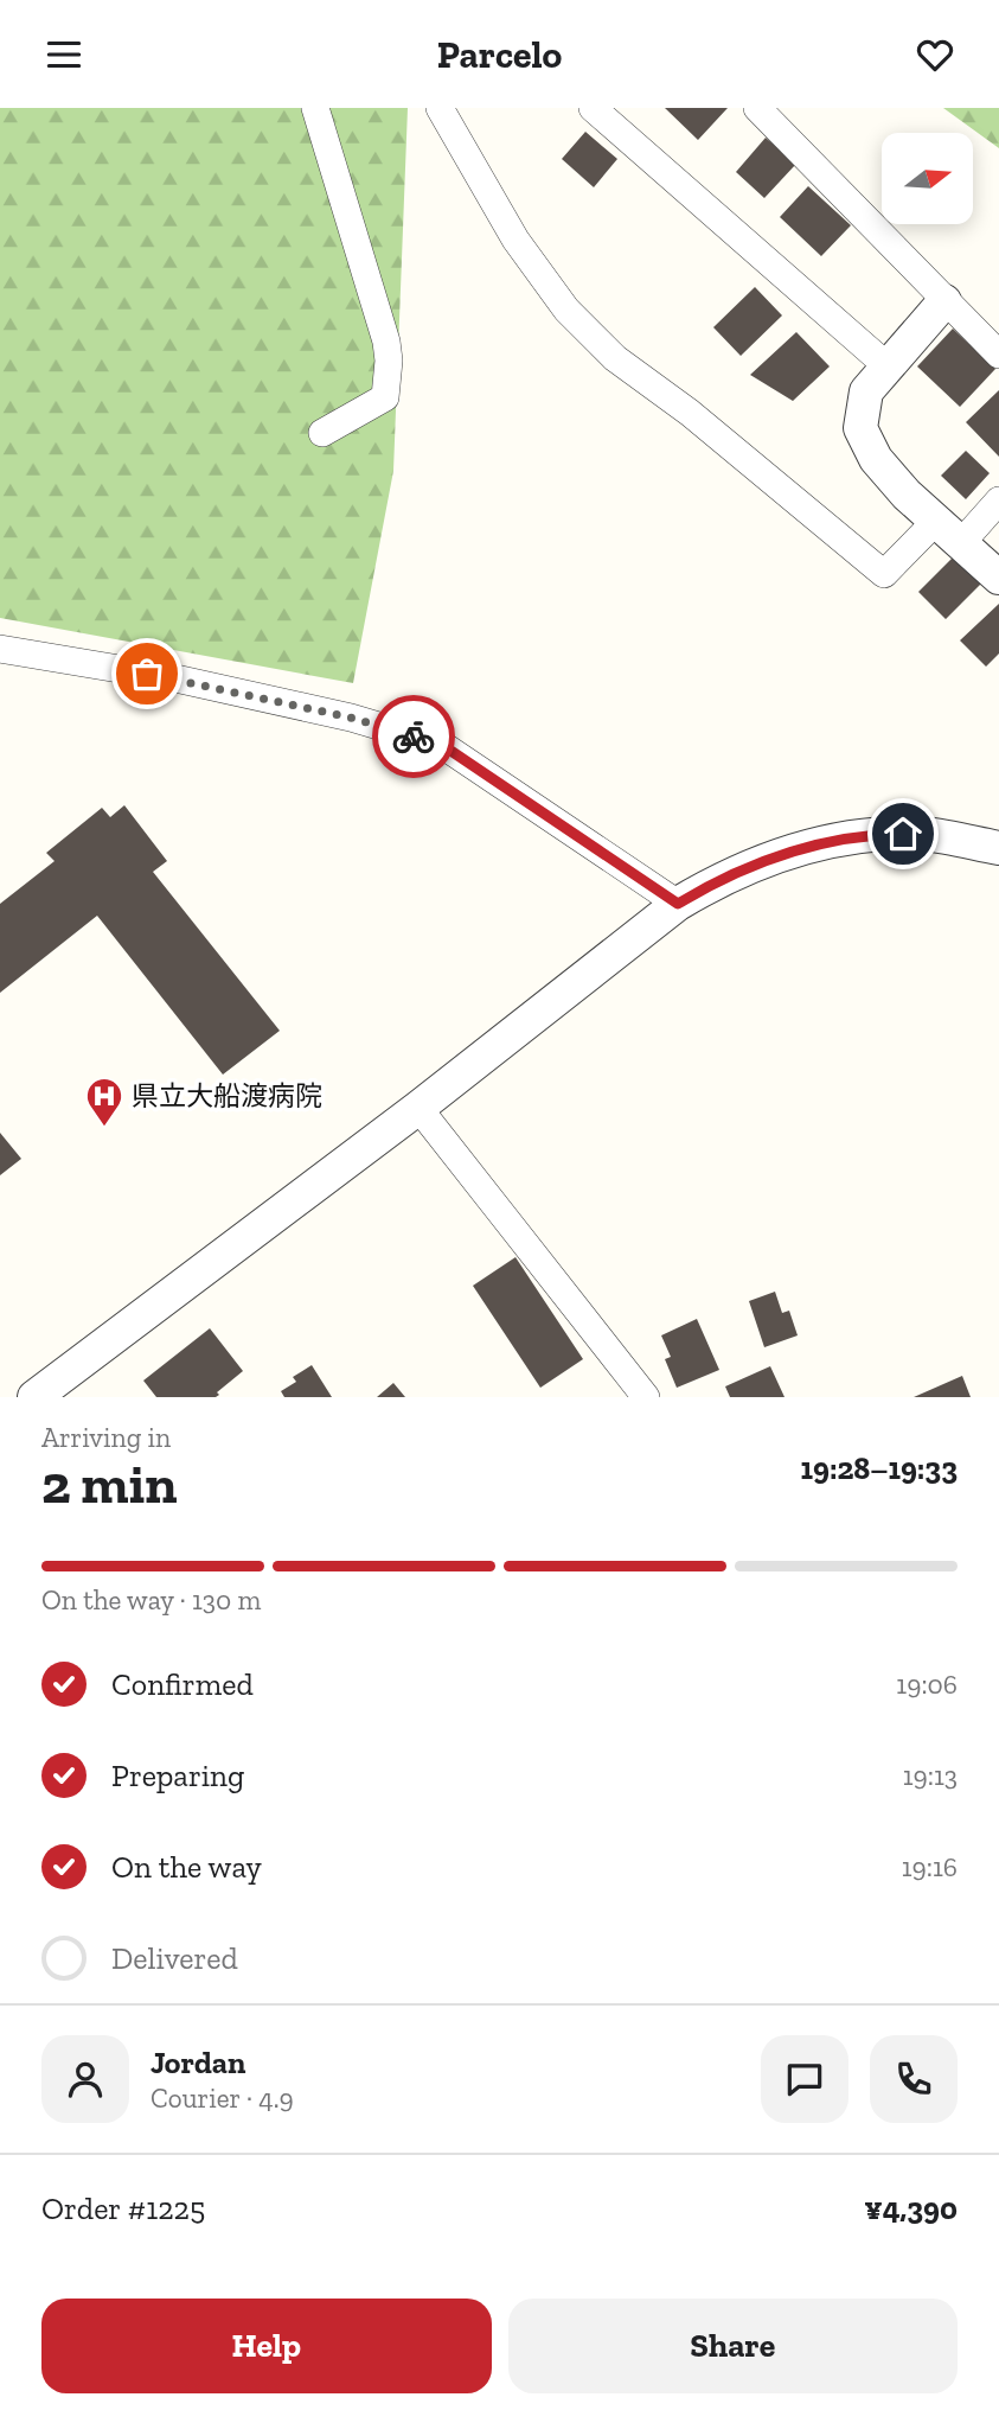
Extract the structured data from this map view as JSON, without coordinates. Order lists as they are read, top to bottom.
{
  "places": {
    "hospital": ["県立大船渡病院"]
  },
  "north": "right",
  "page": {
    "header": "Parcelo",
    "heading": ["2 min", "Arriving in", "19:28–19:33"],
    "panel": [
      "Jordan",
      "Courier · 4.9",
      "Order #1225",
      "¥4,390"
    ],
    "bar": "On the way · 130 m",
    "list": [
      ["Confirmed", "19:06"],
      ["Preparing", "19:13"],
      ["On the way", "19:16"],
      "Delivered"
    ],
    "buttons": ["Help", "Share"]
  }
}
